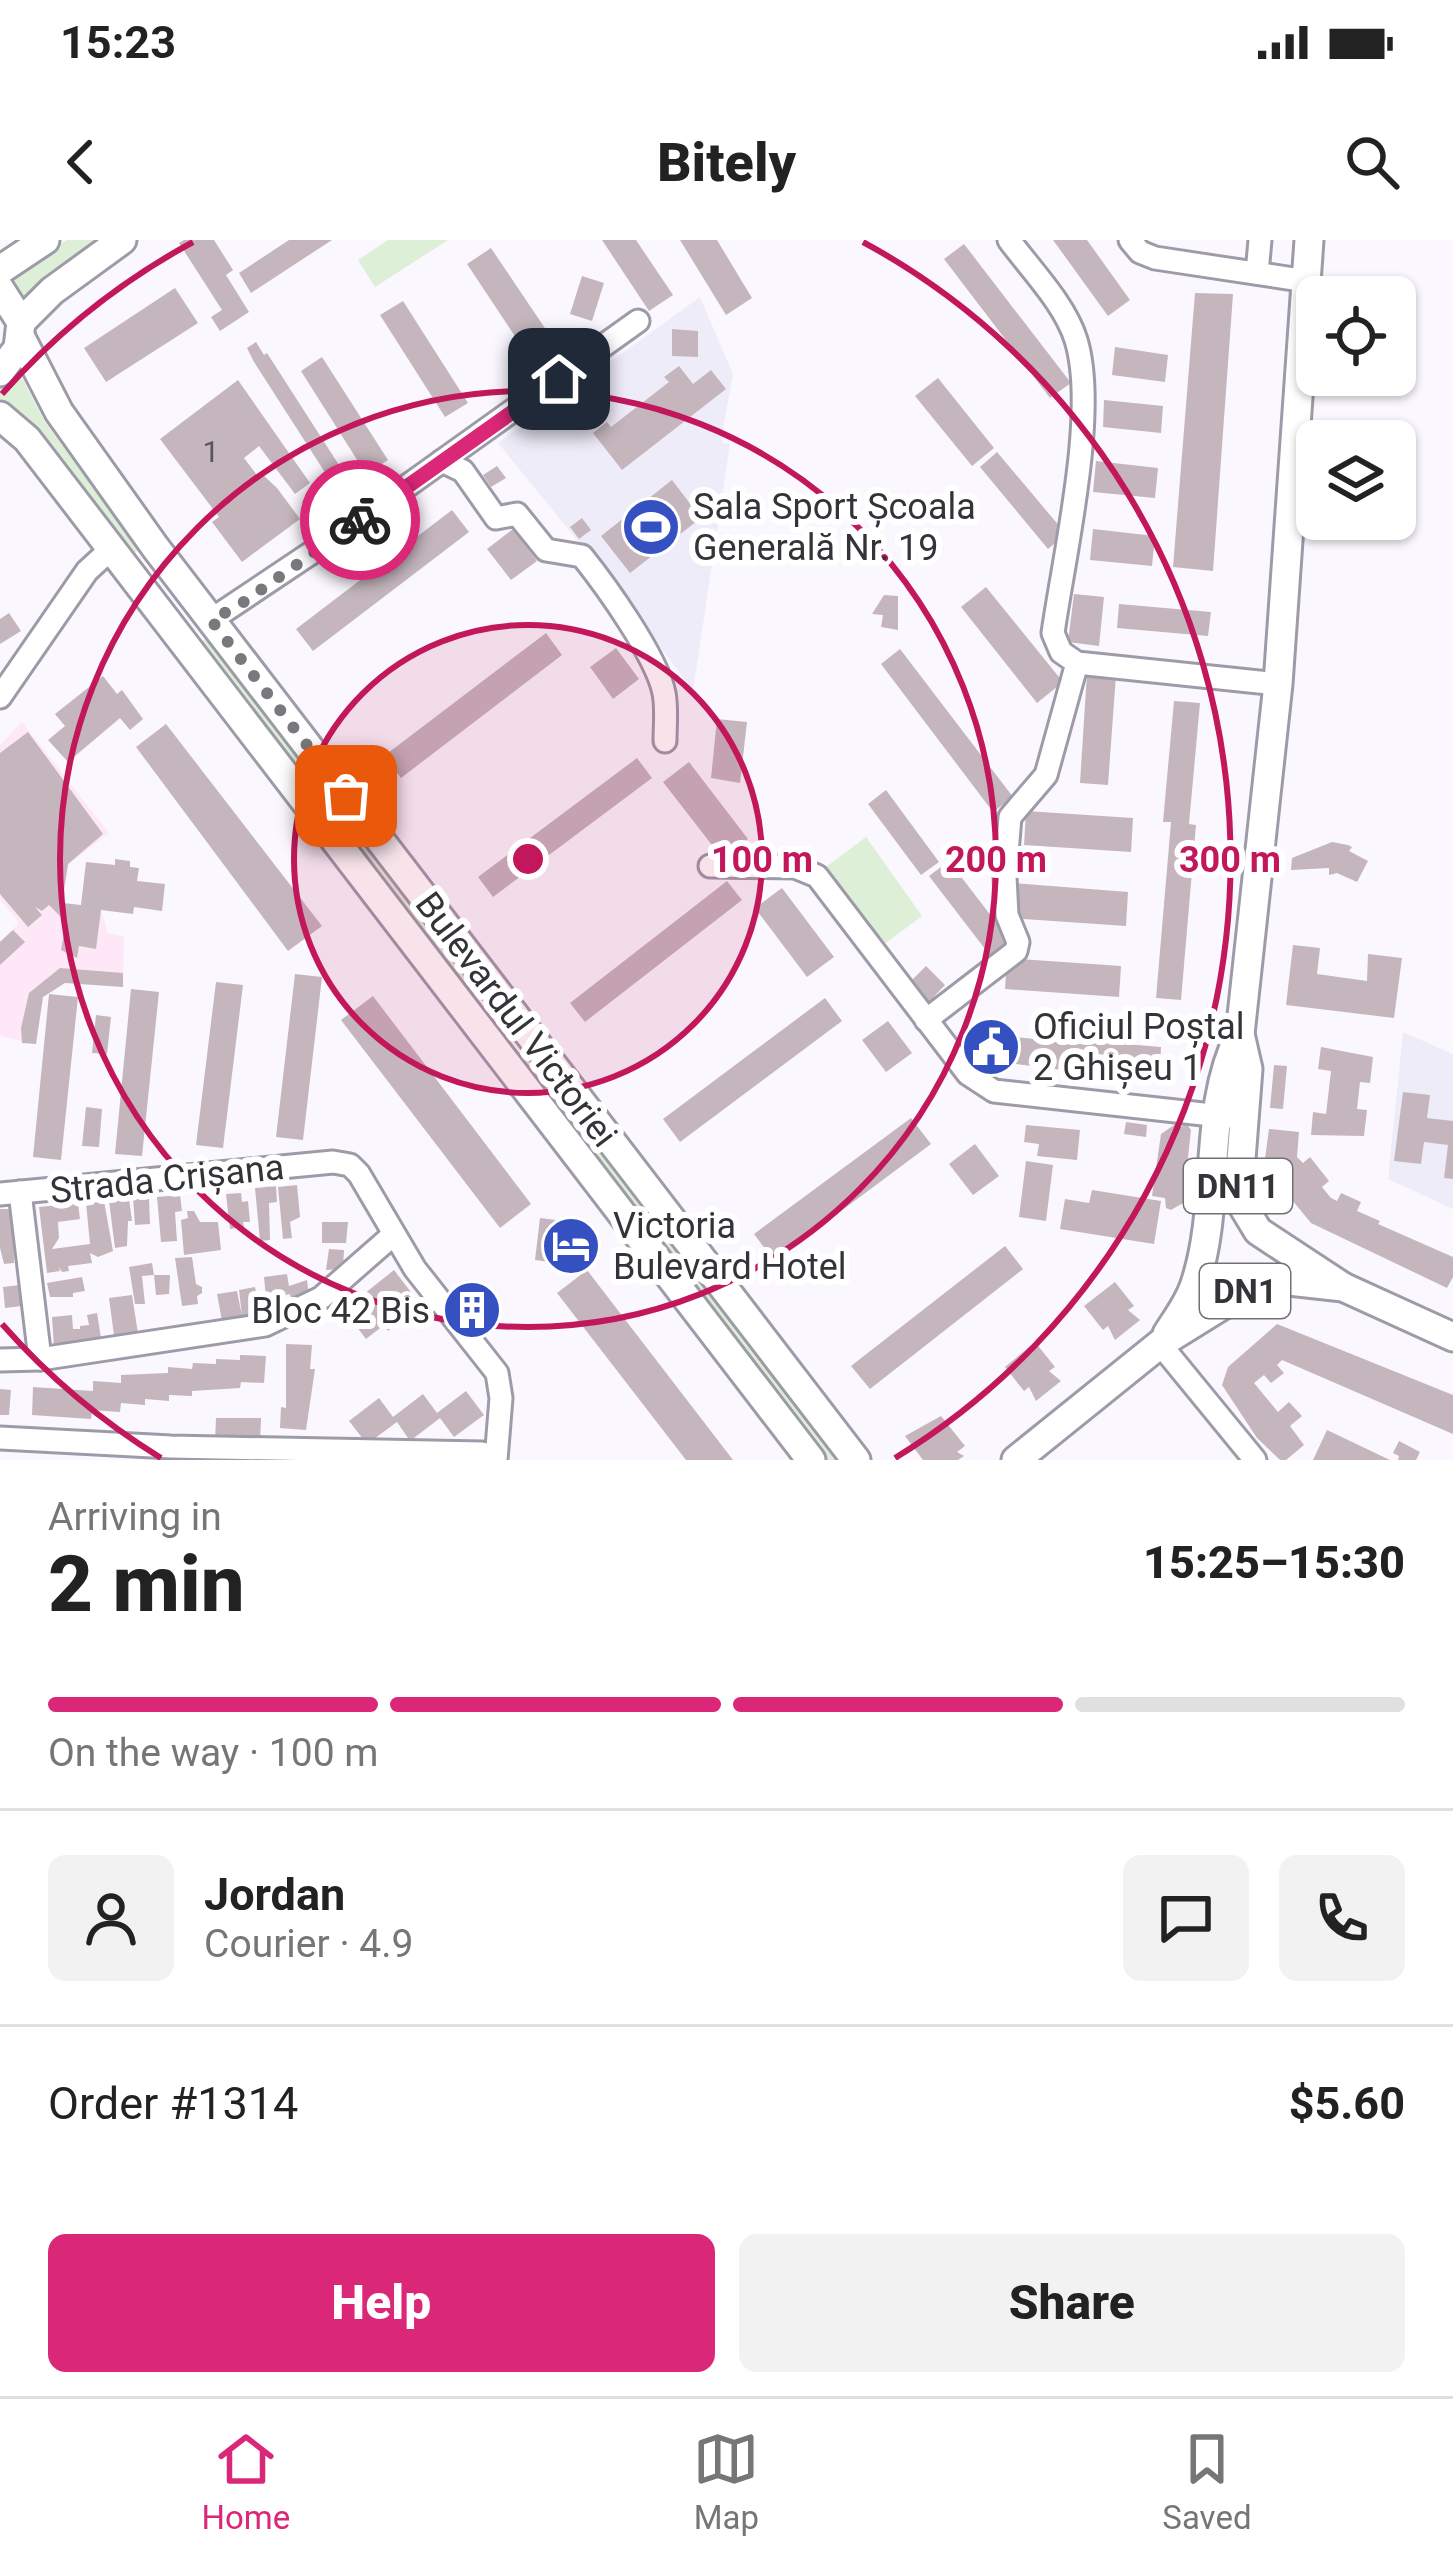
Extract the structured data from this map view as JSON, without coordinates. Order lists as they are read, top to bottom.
{
  "streets": {
    "main road": ["Bulevardul Victoriei", "DN11", "DN1"],
    "street": ["Strada Crișana"]
  },
  "crossings": [
    ["DN11", "DN1"]
  ],
  "places": {
    "sports": ["Sala Sport Școala Generală Nr. 19"],
    "public building": ["Oficiul Poștal 2 Ghișeu 1"],
    "hotel": ["Victoria Bulevard Hotel"],
    "building": ["Bloc 42 Bis"]
  },
  "house_numbers": ["1"],
  "page": {
    "status": "15:23",
    "header": "Bitely",
    "heading": ["2 min", "Arriving in", "15:25–15:30"],
    "panel": [
      "Jordan",
      "Courier · 4.9",
      "Order #1314",
      "$5.60"
    ],
    "bar": "On the way · 100 m",
    "buttons": ["Help", "Share"],
    "tabs": ["Home", "Map", "Saved"]
  },
  "rings": ["100 m", "200 m", "300 m"]
}
